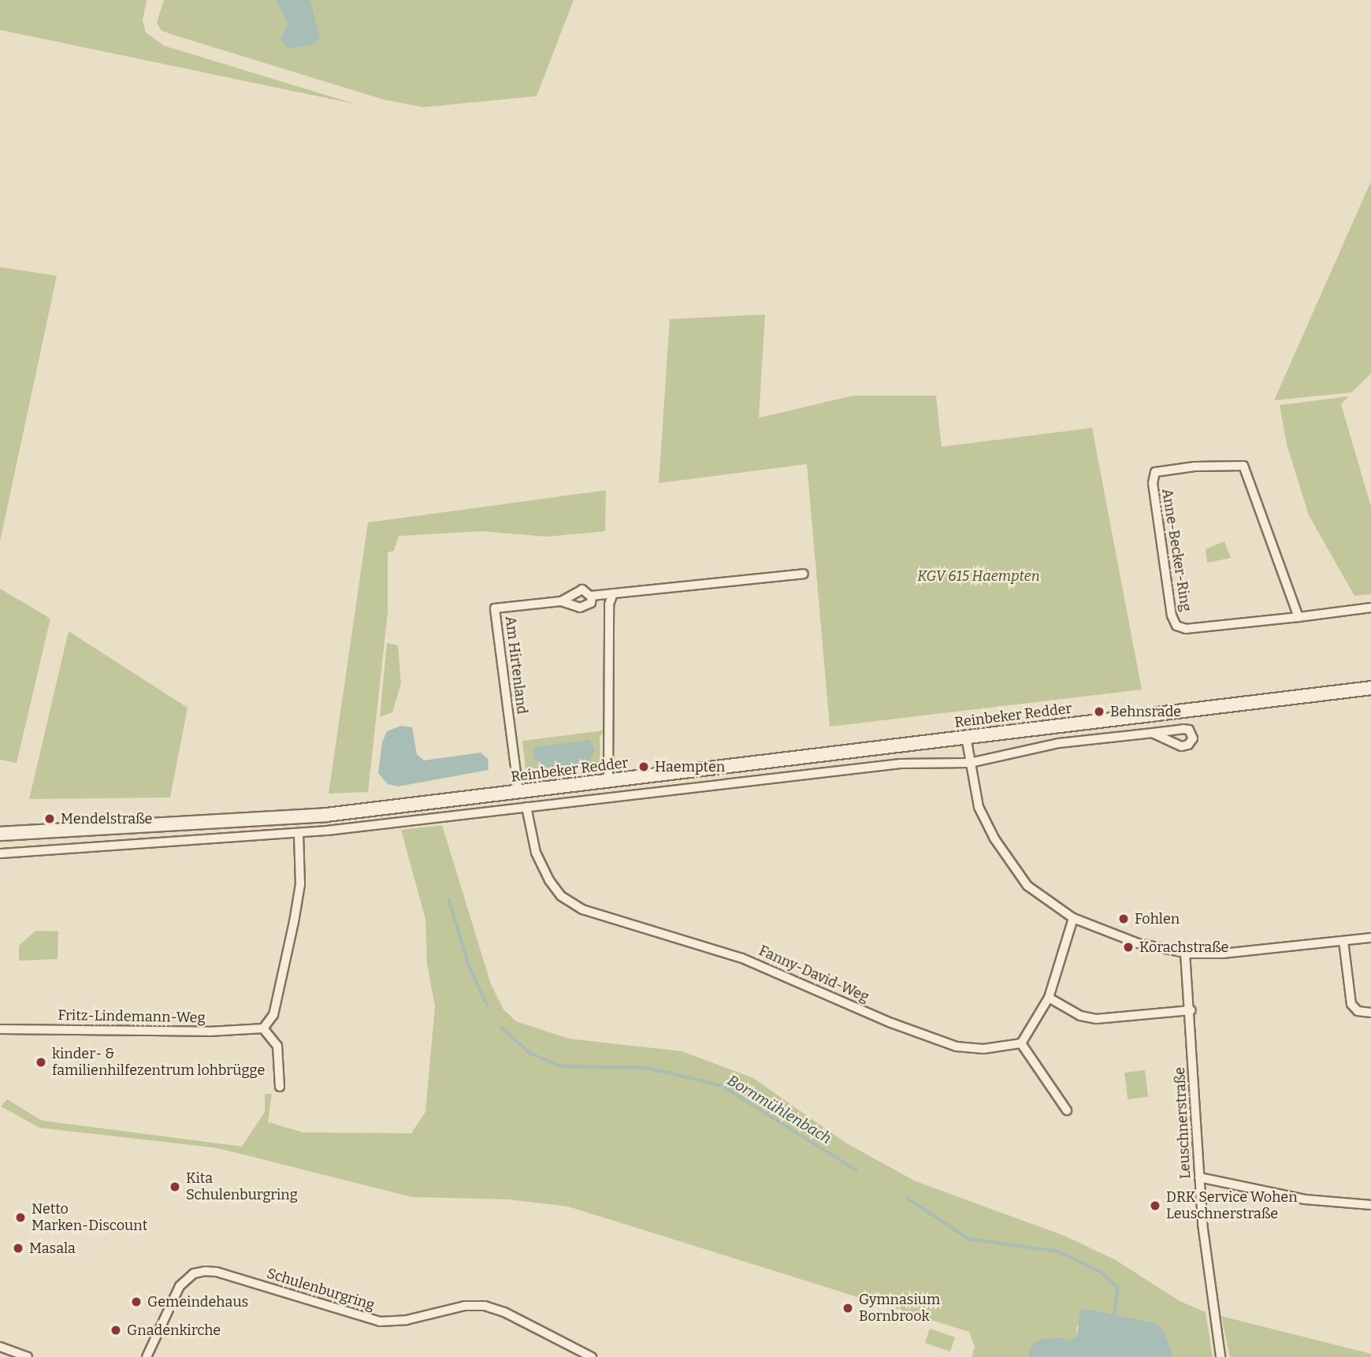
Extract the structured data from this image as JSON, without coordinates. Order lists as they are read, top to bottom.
{
  "streets": {
    "main road": ["Reinbeker Redder"],
    "street": [
      "Anne-Becker-Ring",
      "Am Hirtenland",
      "Fanny-David-Weg",
      "Fritz-Lindemann-Weg",
      "Leuschnerstraße",
      "Schulenburgring"
    ]
  },
  "crossings": [
    ["Am Hirtenland", "Reinbeker Redder"]
  ],
  "water": ["Bornmühlenbach"],
  "parks": ["KGV 615 Haempten"],
  "places": [
    "Behnsrade",
    "Haempten",
    "Mendelstraße",
    "Fohlen",
    "Korachstraße",
    "kinder- & familienhilfezentrum lohbrügge",
    "Kita Schulenburgring",
    "DRK Service Wohen Leuschnerstraße",
    "Netto Marken-Discount",
    "Masala",
    "Gemeindehaus",
    "Gymnasium Bornbrook",
    "Gnadenkirche"
  ]
}
